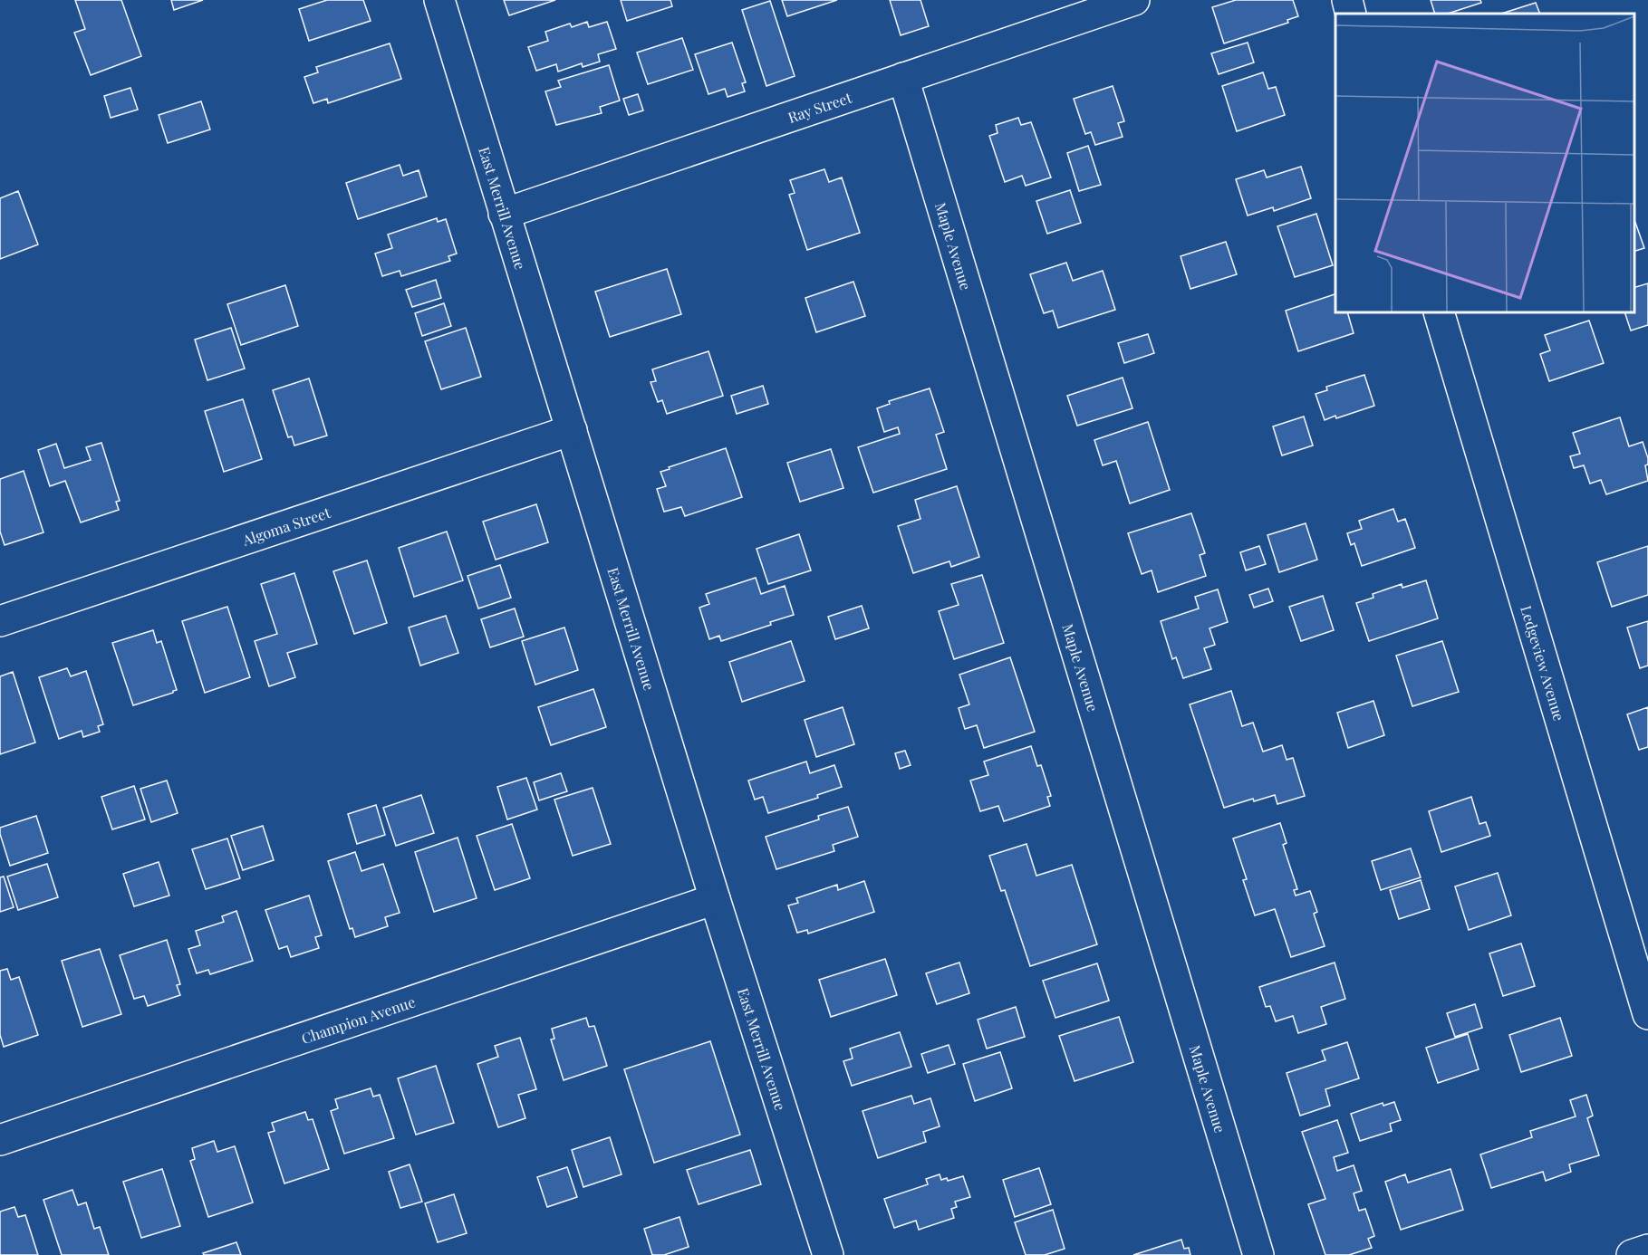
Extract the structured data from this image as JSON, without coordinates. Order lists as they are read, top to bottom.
{
  "streets": {
    "street": [
      "Ray Street",
      "East Merrill Avenue",
      "Maple Avenue",
      "Algoma Street",
      "Ledgeview Avenue",
      "Champion Avenue"
    ]
  },
  "crossings": [
    ["Ray Street", "East Merrill Avenue"],
    ["Ray Street", "Maple Avenue"],
    ["East Merrill Avenue", "Algoma Street"],
    ["East Merrill Avenue", "Champion Avenue"]
  ]
}
